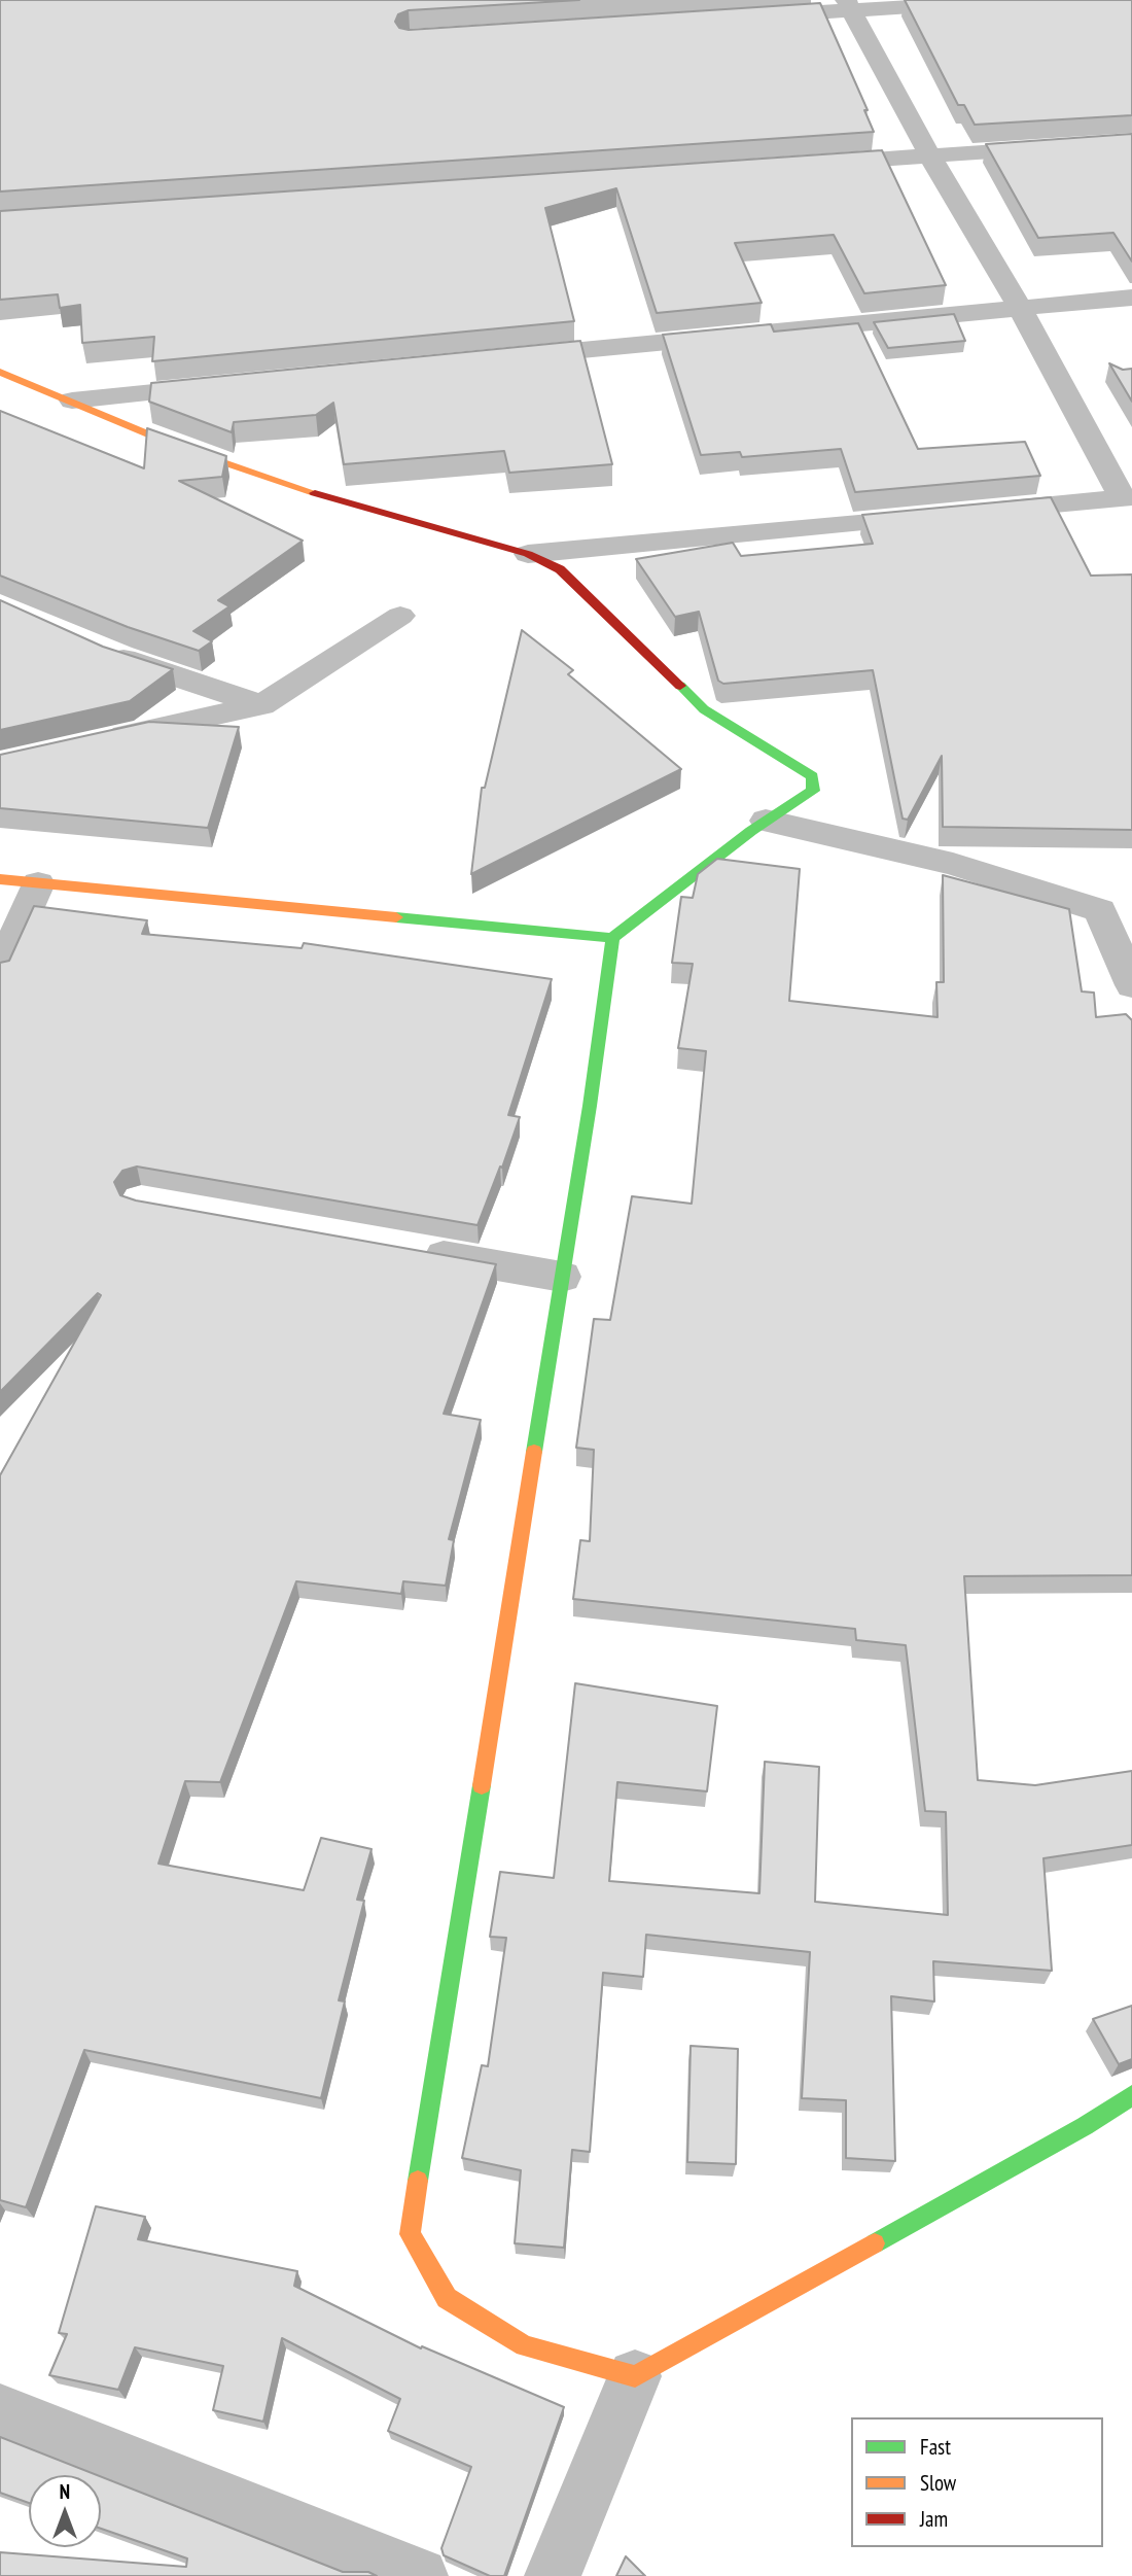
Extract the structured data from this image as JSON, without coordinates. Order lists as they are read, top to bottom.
{
  "legend": ["Fast", "Slow", "Jam"],
  "north": "top"
}
